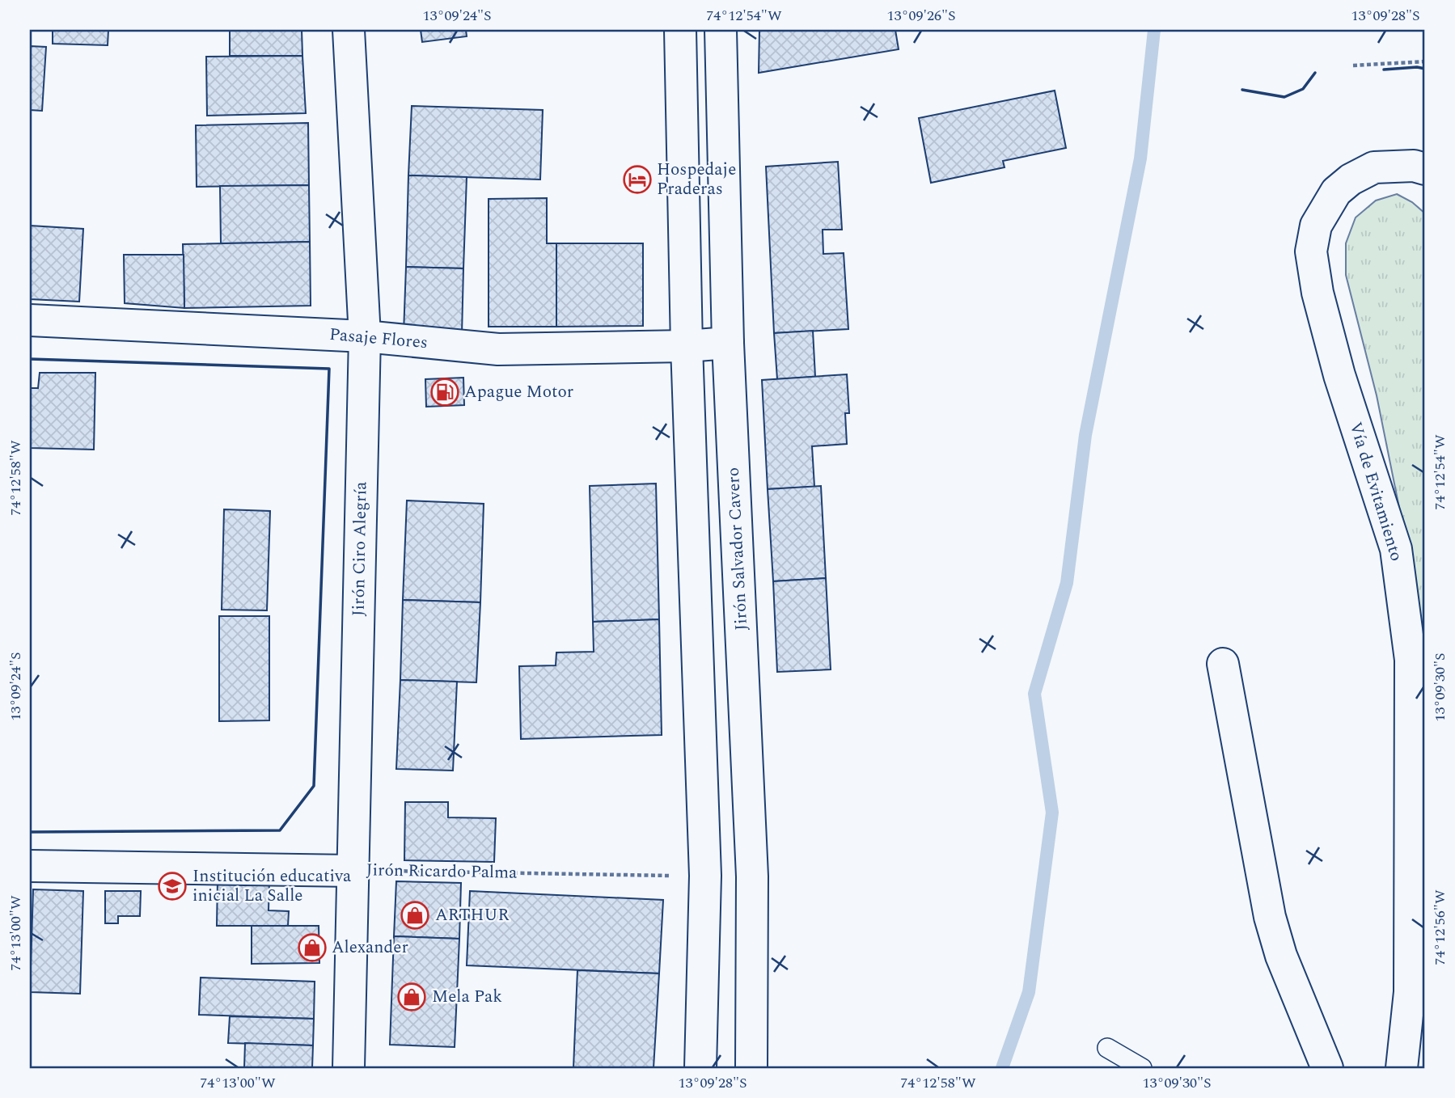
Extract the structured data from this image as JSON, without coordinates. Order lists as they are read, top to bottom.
{
  "streets": {
    "main road": [
      "Pasaje Flores",
      "Vía de Evitamiento",
      "Jirón Ciro Alegría",
      "Jirón Salvador Cavero",
      "Jirón Ricardo Palma"
    ]
  },
  "crossings": [
    ["Pasaje Flores", "Jirón Ciro Alegría"],
    ["Pasaje Flores", "Jirón Salvador Cavero"],
    ["Jirón Ciro Alegría", "Jirón Ricardo Palma"]
  ],
  "places": {
    "hotel": ["Hospedaje Praderas"],
    "fuel station": ["Apague Motor"],
    "school or university": ["Institución educativa inicial La Salle"],
    "shop": ["ARTHUR", "Alexander", "Mela Pak"]
  },
  "coordinates": [
    "13°09'24\"S",
    "74°12'54\"W",
    "13°09'26\"S",
    "13°09'28\"S",
    "74°12'58\"W",
    "13°09'30\"S",
    "74°12'56\"W",
    "74°13'00\"W"
  ]
}
